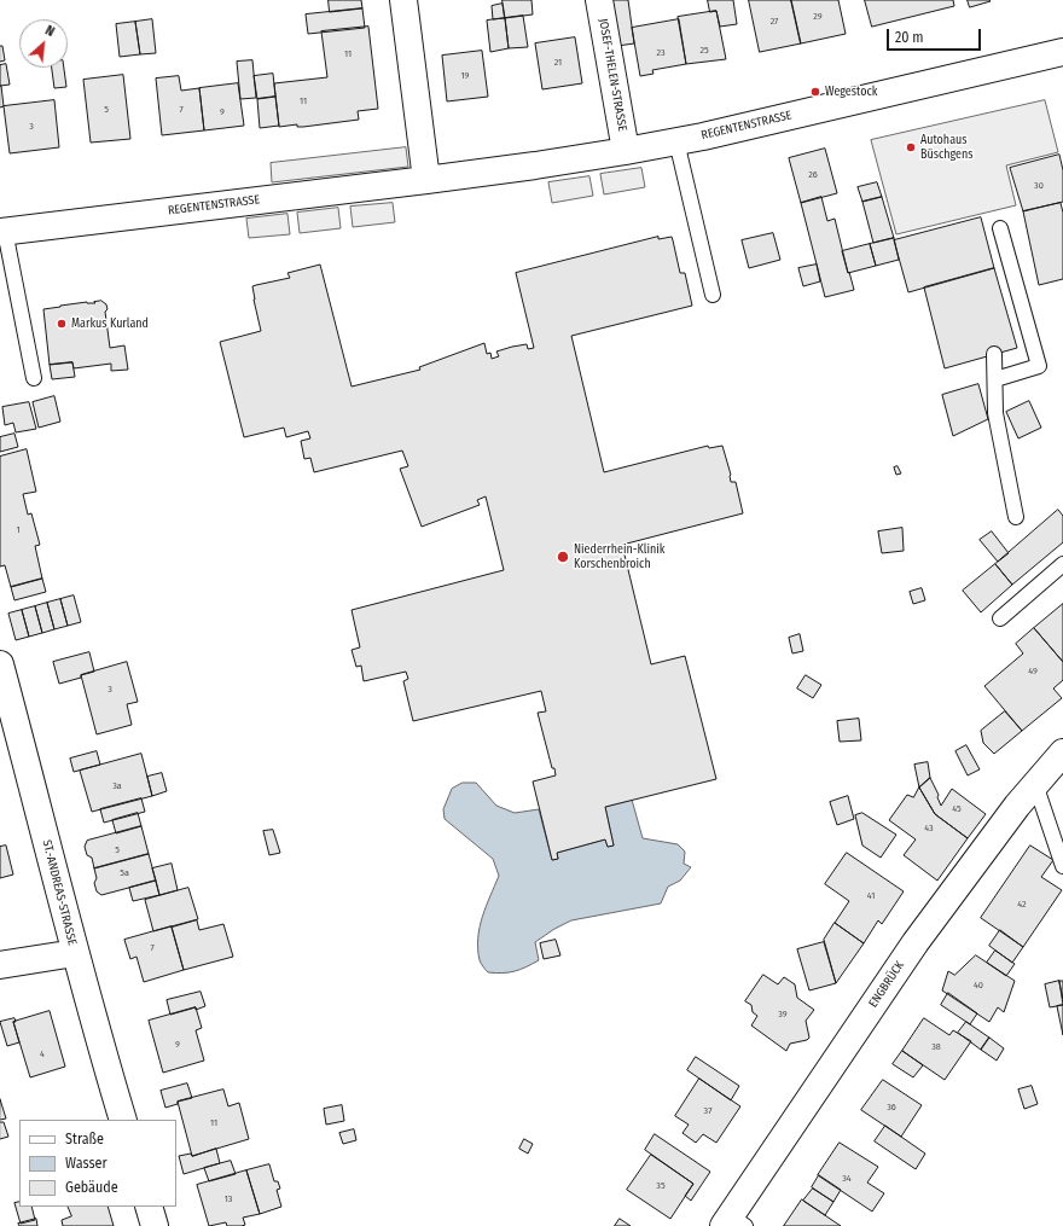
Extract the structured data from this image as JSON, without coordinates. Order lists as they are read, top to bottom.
{
  "streets": {
    "street": [
      "JOSEF-THELEN-STRASSE",
      "REGENTENSTRASSE",
      "ST.-ANDREAS-STRASSE",
      "ENGBRÜCK"
    ]
  },
  "crossings": [
    ["JOSEF-THELEN-STRASSE", "REGENTENSTRASSE"]
  ],
  "places": [
    "Wegestock",
    "Autohaus Büschgens",
    "Markus Kurland",
    "Niederrhein-Klinik Korschenbroich"
  ],
  "house_numbers": [
    "29",
    "27",
    "25",
    "23",
    "11",
    "21",
    "19",
    "11",
    "5",
    "7",
    "9",
    "3",
    "26",
    "30",
    "1",
    "49",
    "3",
    "3a",
    "45",
    "43",
    "5",
    "5a",
    "41",
    "42",
    "7",
    "40",
    "39",
    "9",
    "38",
    "4",
    "36",
    "37",
    "11",
    "34",
    "35",
    "13"
  ],
  "legend": ["Straße", "Wasser", "Gebäude"],
  "scale_bar": "20 m",
  "north": "top right"
}
